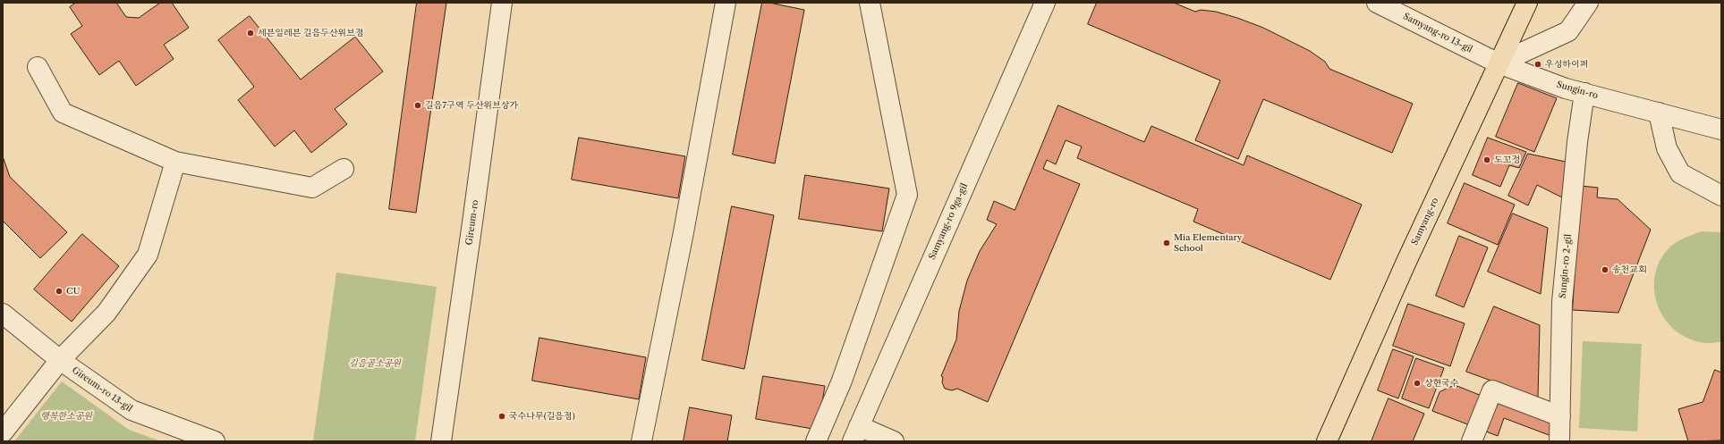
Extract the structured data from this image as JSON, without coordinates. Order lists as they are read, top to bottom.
{
  "streets": {
    "main road": ["Samyang-ro"],
    "street": [
      "Samyang-ro 13-gil",
      "Sungin-ro",
      "Samyang-ro 9ga-gil",
      "Gireum-ro",
      "Sungin-ro 2-gil",
      "Gireum-ro 13-gil"
    ]
  },
  "crossings": [
    ["Samyang-ro 13-gil", "Sungin-ro"],
    ["Samyang-ro 13-gil", "Samyang-ro"],
    ["Sungin-ro", "Samyang-ro"],
    ["Sungin-ro", "Sungin-ro 2-gil"]
  ],
  "parks": ["길음골소공원", "행복한소공원"],
  "places": [
    "세븐일레븐 길음두산위브점",
    "우성하이퍼",
    "길음7구역 두산위브상가",
    "도꼬정",
    "Mia Elementary School",
    "송천교회",
    "CU",
    "상현국수",
    "국수나무(길음점)"
  ]
}
